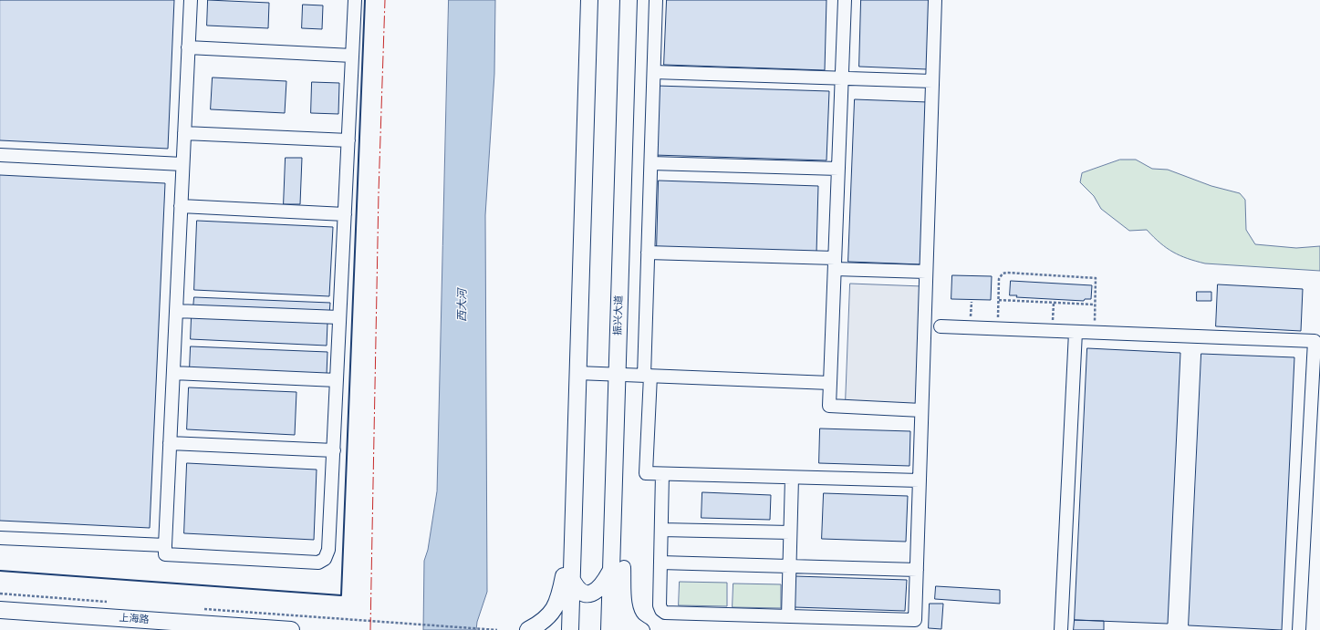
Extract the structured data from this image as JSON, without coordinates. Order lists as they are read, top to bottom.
{
  "streets": {
    "main road": ["振兴大道", "上海路"]
  },
  "water": ["西大河"]
}
